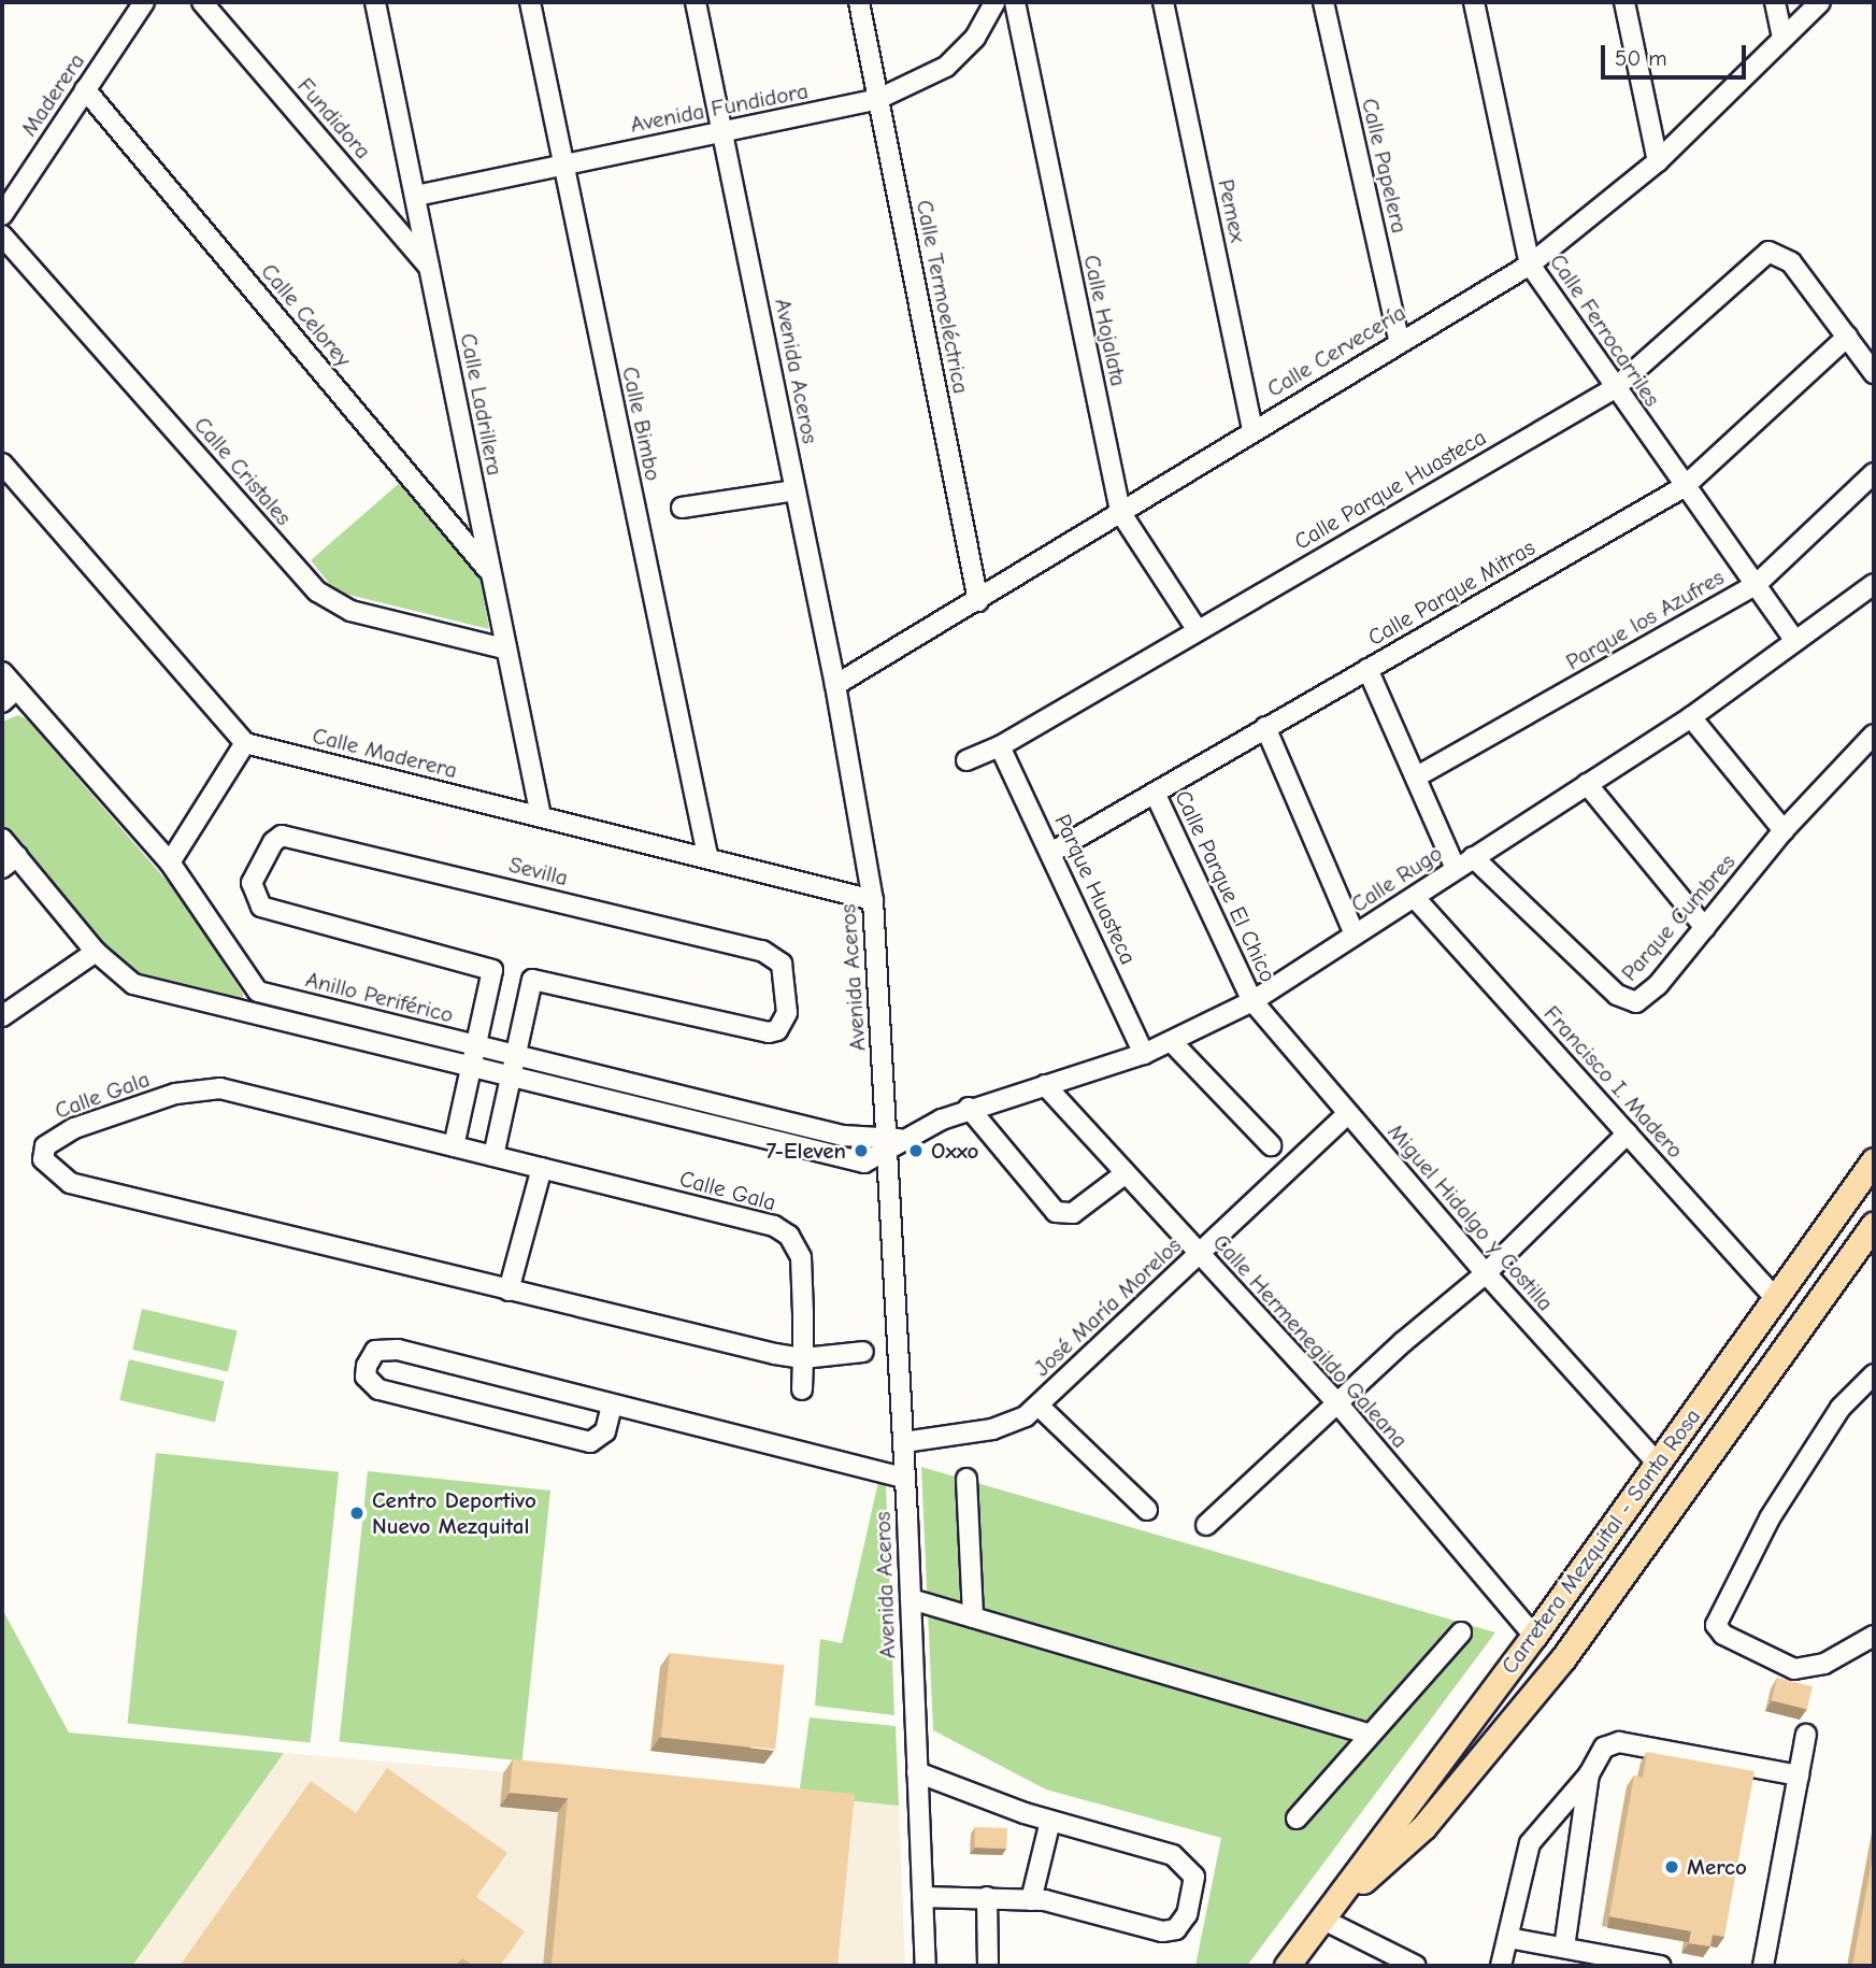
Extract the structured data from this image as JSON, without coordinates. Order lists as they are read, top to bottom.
{
  "streets": {
    "main road": ["Carretera Mezquital - Santa Rosa"],
    "street": [
      "Maderera",
      "Avenida Fundidora",
      "Fundidora",
      "Calle Papelera",
      "Pemex",
      "Calle Termoeléctrica",
      "Calle Celorey",
      "Calle Hojalata",
      "Calle Ferrocarriles",
      "Calle Cervecería",
      "Avenida Aceros",
      "Calle Ladrillera",
      "Calle Bimbo",
      "Calle Cristales",
      "Calle Parque Huasteca",
      "Calle Parque Mitras",
      "Parque los Azufres",
      "Calle Maderera",
      "Sevilla",
      "Calle Rugo",
      "Calle Parque El Chico",
      "Parque Huasteca",
      "Parque Cumbres",
      "Anillo Periférico",
      "Francisco I. Madero",
      "Calle Gala",
      "Miguel Hidalgo y Costilla",
      "José María Morelos",
      "Calle Hermenegildo Galeana"
    ]
  },
  "crossings": [
    ["Maderera", "Calle Celorey"],
    ["Avenida Fundidora", "Calle Termoeléctrica"],
    ["Avenida Fundidora", "Avenida Aceros"],
    ["Avenida Fundidora", "Calle Ladrillera"],
    ["Avenida Fundidora", "Calle Bimbo"],
    ["Fundidora", "Calle Ladrillera"],
    ["Calle Papelera", "Calle Cervecería"],
    ["Pemex", "Calle Cervecería"],
    ["Calle Termoeléctrica", "Calle Cervecería"],
    ["Calle Celorey", "Calle Ladrillera"],
    ["Calle Hojalata", "Calle Cervecería"],
    ["Calle Hojalata", "Calle Parque Huasteca"],
    ["Calle Ferrocarriles", "Calle Cervecería"],
    ["Calle Ferrocarriles", "Calle Parque Huasteca"],
    ["Calle Ferrocarriles", "Calle Parque Mitras"],
    ["Calle Ferrocarriles", "Parque los Azufres"],
    ["Calle Ferrocarriles", "Calle Rugo"],
    ["Calle Cervecería", "Avenida Aceros"],
    ["Avenida Aceros", "Calle Maderera"],
    ["Avenida Aceros", "Calle Rugo"],
    ["Avenida Aceros", "Anillo Periférico"],
    ["Avenida Aceros", "José María Morelos"],
    ["Calle Ladrillera", "Calle Cristales"],
    ["Calle Ladrillera", "Calle Maderera"],
    ["Calle Bimbo", "Calle Maderera"],
    ["Calle Parque Huasteca", "Calle Parque Mitras"],
    ["Calle Parque Huasteca", "Parque Huasteca"],
    ["Calle Parque Mitras", "Calle Parque El Chico"],
    ["Calle Parque Mitras", "Parque Huasteca"],
    ["Sevilla", "Anillo Periférico"],
    ["Calle Rugo", "Calle Parque El Chico"],
    ["Calle Rugo", "Parque Huasteca"],
    ["Calle Rugo", "Parque Cumbres"],
    ["Calle Rugo", "Anillo Periférico"],
    ["Calle Rugo", "Francisco I. Madero"],
    ["Calle Rugo", "Miguel Hidalgo y Costilla"],
    ["Calle Rugo", "Calle Hermenegildo Galeana"],
    ["Calle Parque El Chico", "Miguel Hidalgo y Costilla"],
    ["Francisco I. Madero", "Carretera Mezquital - Santa Rosa"],
    ["Miguel Hidalgo y Costilla", "José María Morelos"],
    ["Miguel Hidalgo y Costilla", "Carretera Mezquital - Santa Rosa"],
    ["José María Morelos", "Calle Hermenegildo Galeana"],
    ["Calle Hermenegildo Galeana", "Carretera Mezquital - Santa Rosa"]
  ],
  "places": [
    "7-Eleven",
    "Oxxo",
    "Centro Deportivo Nuevo Mezquital",
    "Merco"
  ],
  "scale_bar": "50 m"
}
